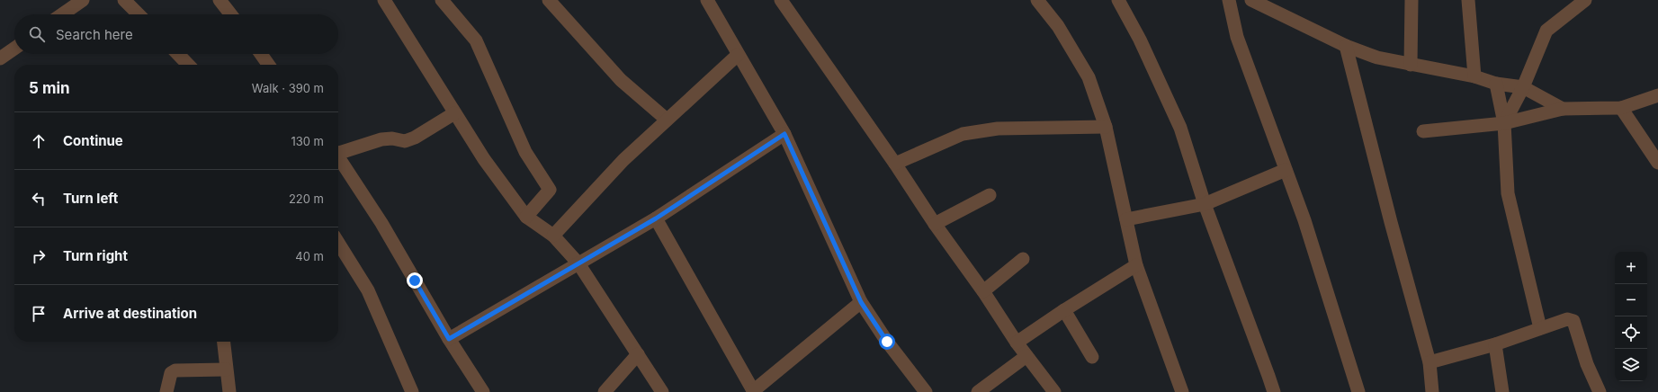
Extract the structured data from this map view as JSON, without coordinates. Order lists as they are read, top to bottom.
{
  "page": {
    "search": "Search here",
    "heading": ["5 min", "Walk · 390 m"],
    "list": [
      ["Continue", "130 m"],
      ["Turn left", "220 m"],
      ["Turn right", "40 m"],
      "Arrive at destination"
    ],
    "map_buttons": ["+", "−"]
  }
}
